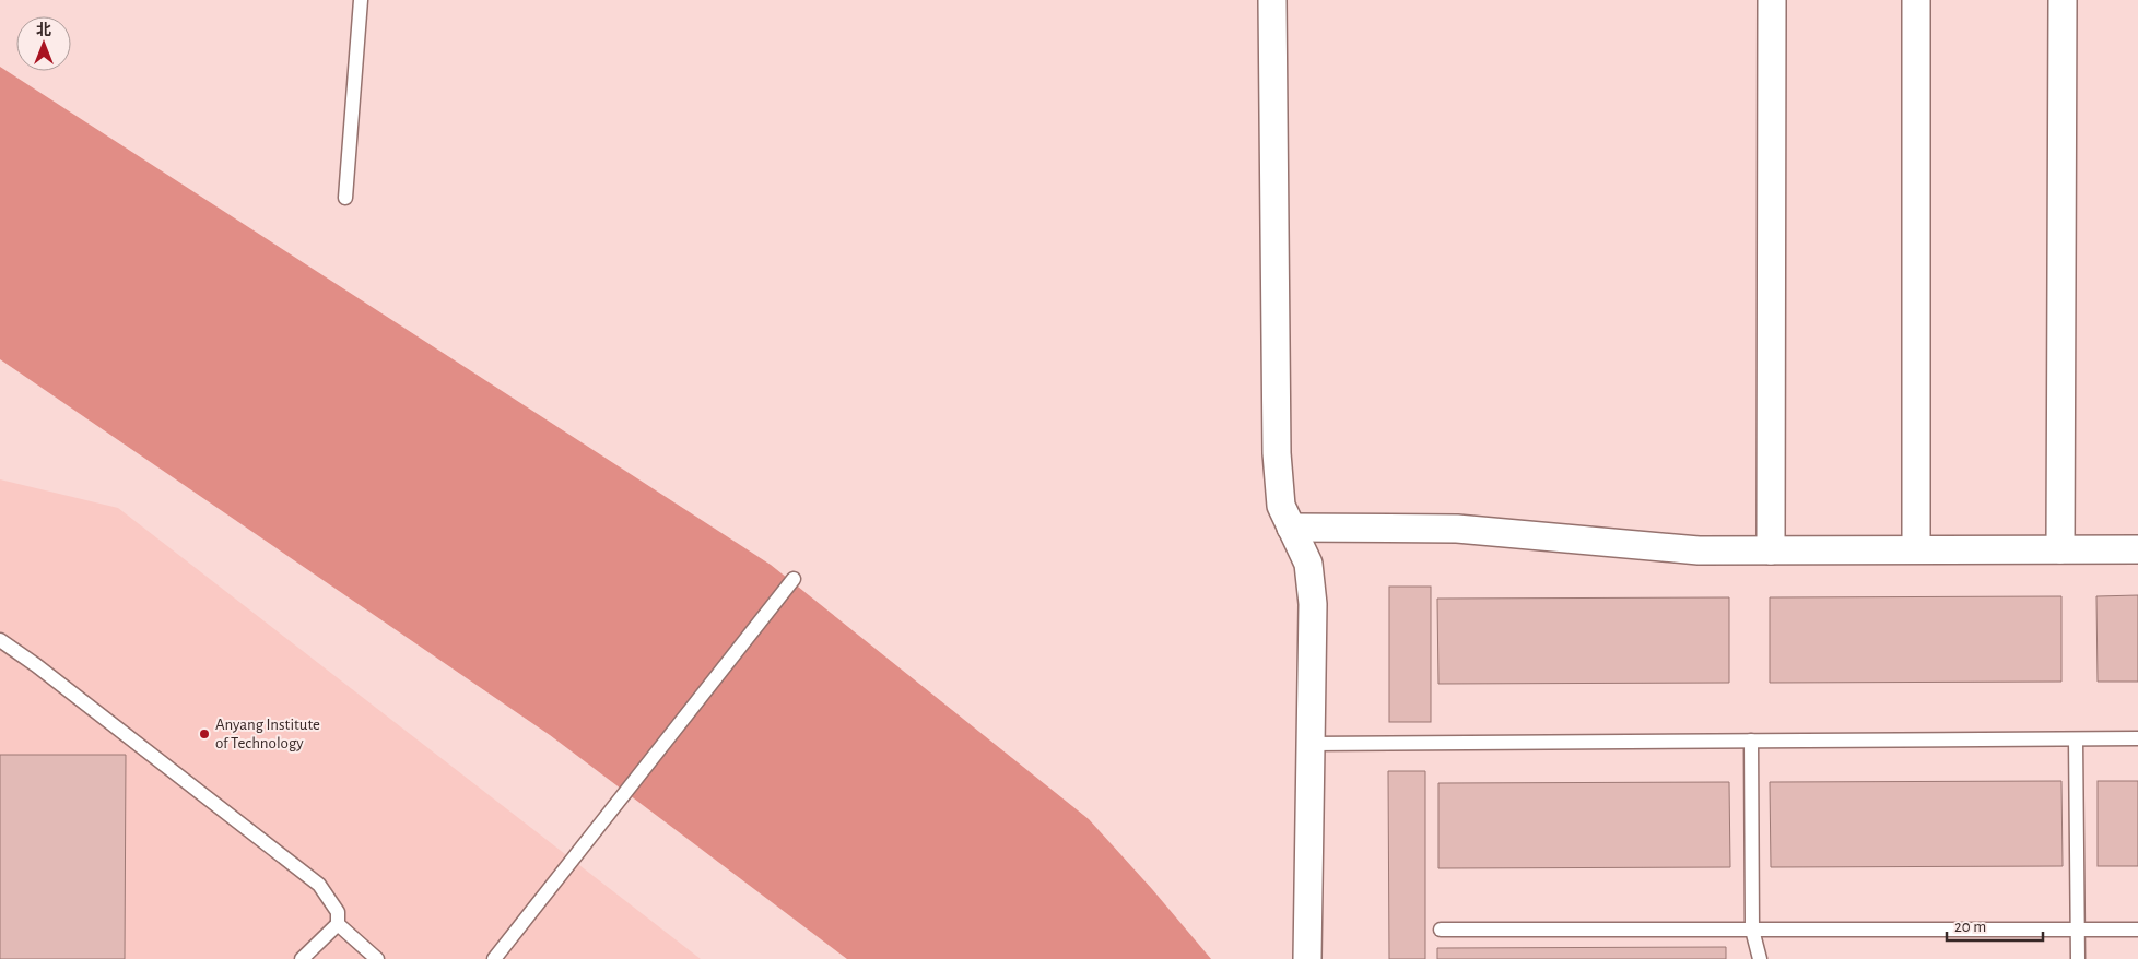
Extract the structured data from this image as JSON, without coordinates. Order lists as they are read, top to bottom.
{
  "places": ["Anyang Institute of Technology"],
  "scale_bar": "20 m",
  "north": "top"
}
